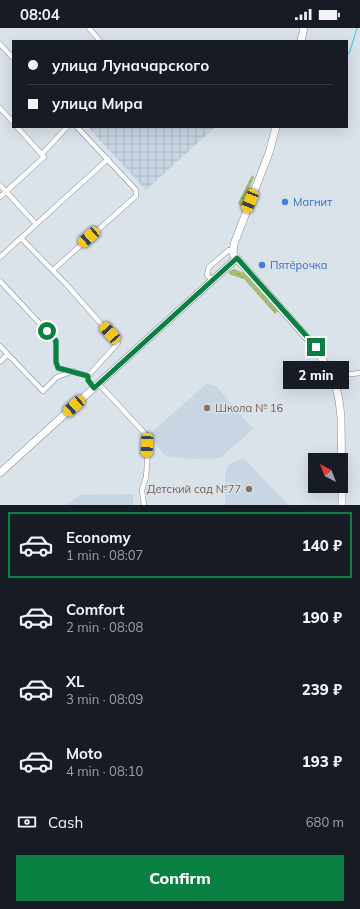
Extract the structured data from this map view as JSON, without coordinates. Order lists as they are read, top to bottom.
{
  "places": [
    "Магнит",
    "Пятёрочка",
    "Школа № 16",
    "Детский сад №77"
  ],
  "north": "top left",
  "page": {
    "status": "08:04",
    "banner": ["улица Луначарского", "улица Мира"],
    "bubble": "2 min",
    "list": [
      {
        "name": "Economy",
        "note": "1 min · 08:07",
        "value": "140 ₽"
      },
      {
        "name": "Comfort",
        "note": "2 min · 08:08",
        "value": "190 ₽"
      },
      {
        "name": "XL",
        "note": "3 min · 08:09",
        "value": "239 ₽"
      },
      {
        "name": "Moto",
        "note": "4 min · 08:10",
        "value": "193 ₽"
      }
    ],
    "pay": ["Cash", "680 m"],
    "buttons": "Confirm"
  }
}
